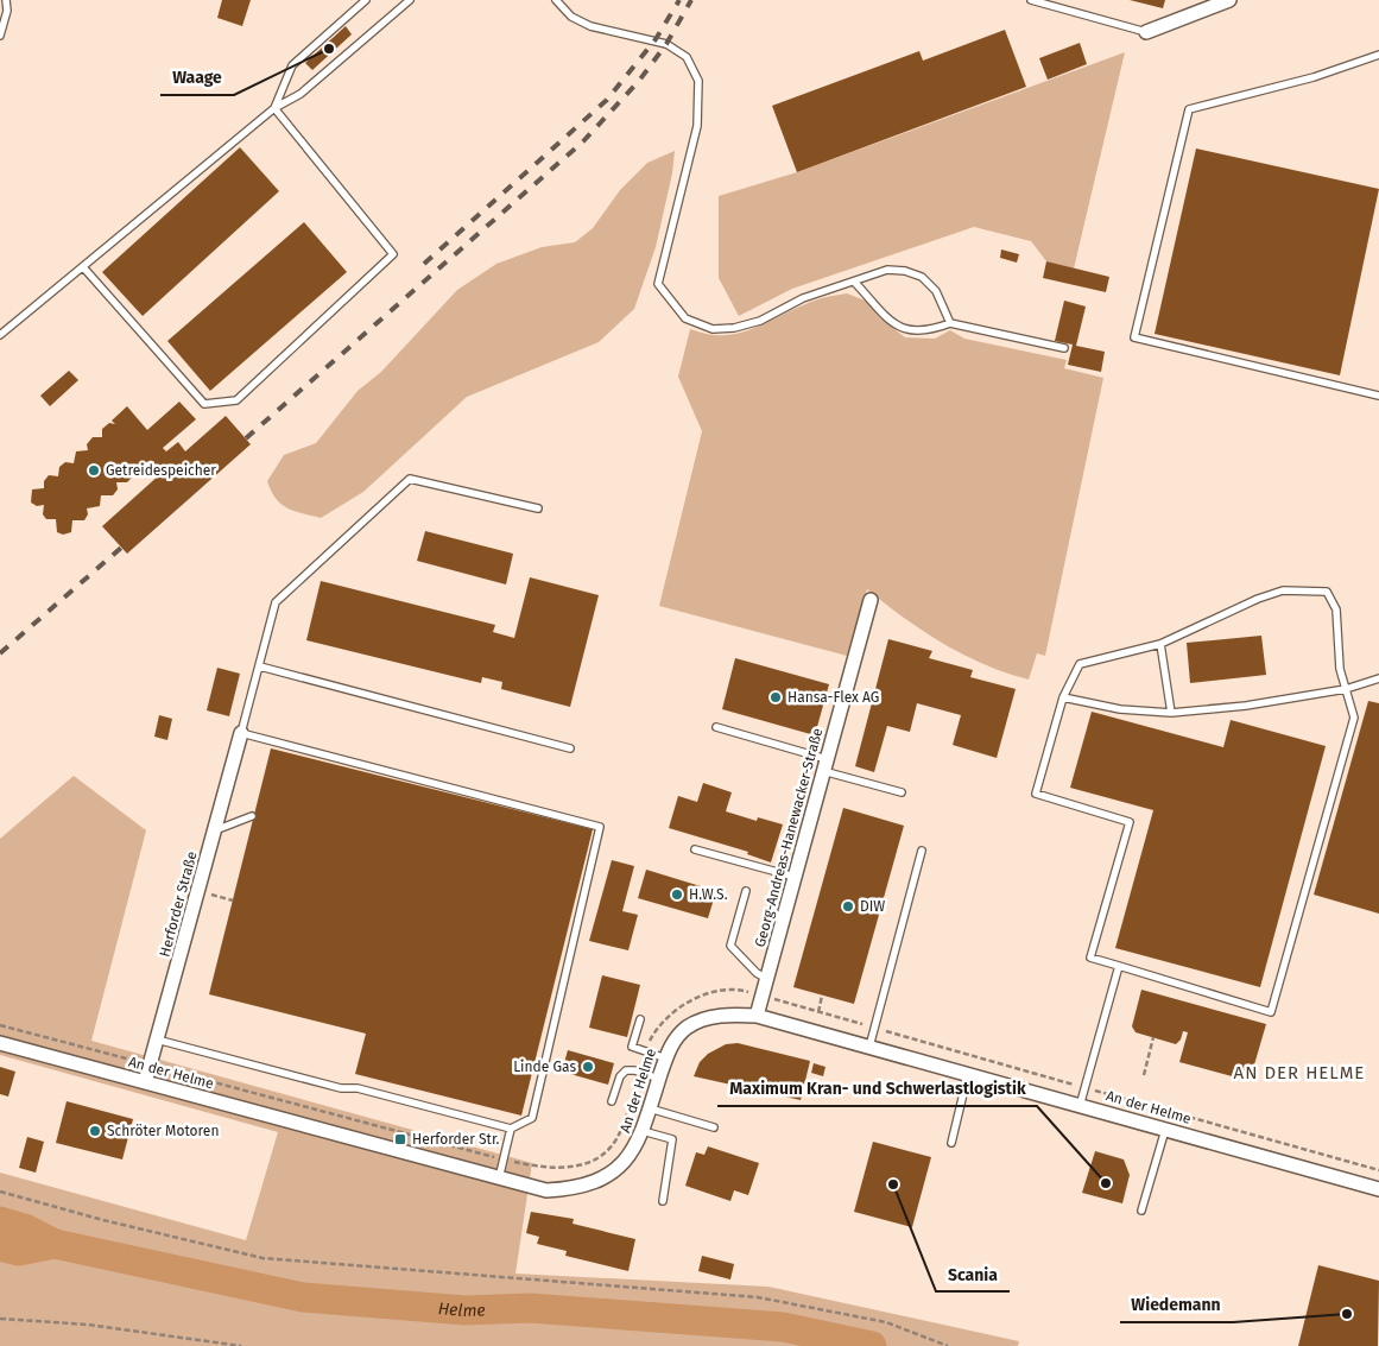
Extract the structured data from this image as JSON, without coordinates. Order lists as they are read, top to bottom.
{
  "streets": {
    "street": ["Georg-Andreas-Hanewacker-Straße", "Herforder Straße", "An der Helme"]
  },
  "crossings": [
    ["Georg-Andreas-Hanewacker-Straße", "An der Helme"],
    ["Herforder Straße", "An der Helme"]
  ],
  "districts": ["AN DER HELME"],
  "water": ["Helme"],
  "places": {
    "other": [
      "Waage",
      "Getreidespeicher",
      "Hansa-Flex AG",
      "H.W.S.",
      "DIW",
      "Linde Gas",
      "Schröter Motoren",
      "Maximum Kran- und Schwerlastlogistik",
      "Scania",
      "Wiedemann"
    ],
    "transit": ["Herforder Str."]
  }
}
